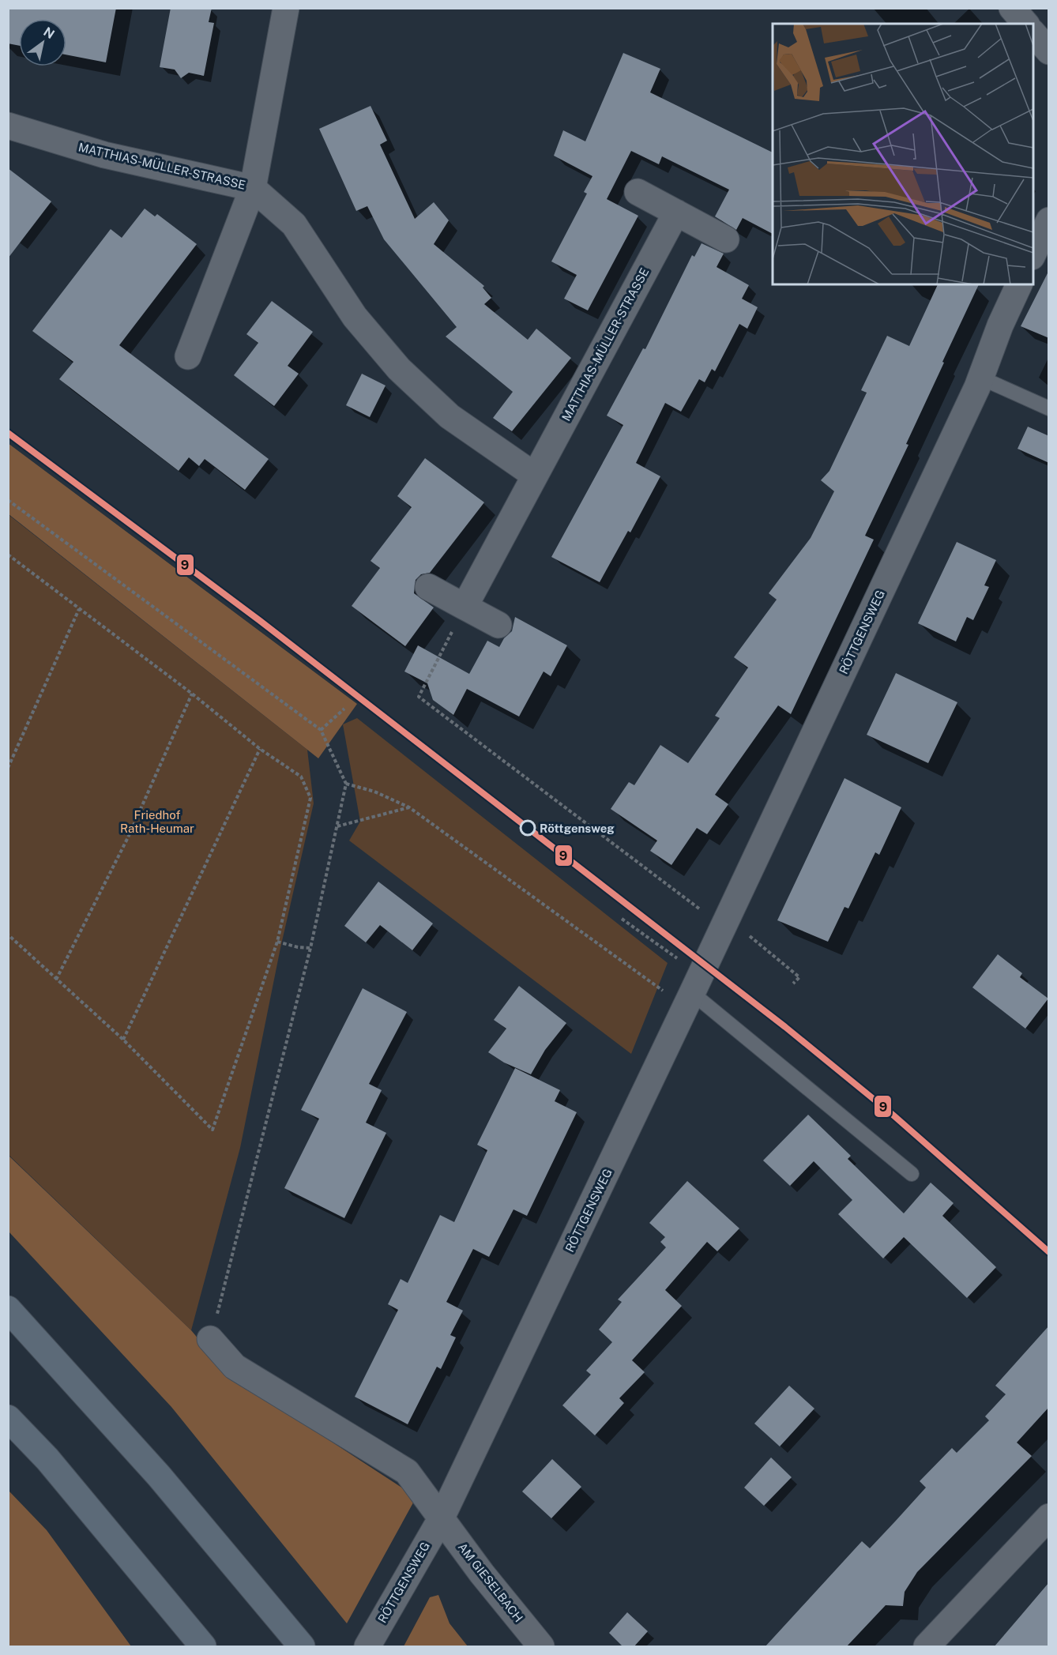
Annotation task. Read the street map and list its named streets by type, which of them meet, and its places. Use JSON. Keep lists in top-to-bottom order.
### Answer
{
  "streets": {
    "street": ["MATTHIAS-MÜLLER-STRASSE", "RÖTTGENSWEG", "AM GIESELBACH"]
  },
  "crossings": [
    ["RÖTTGENSWEG", "AM GIESELBACH"]
  ],
  "parks": ["Friedhof Rath-Heumar"],
  "places": ["Röttgensweg"],
  "lines": ["transit line 9"],
  "north": "top right"
}
